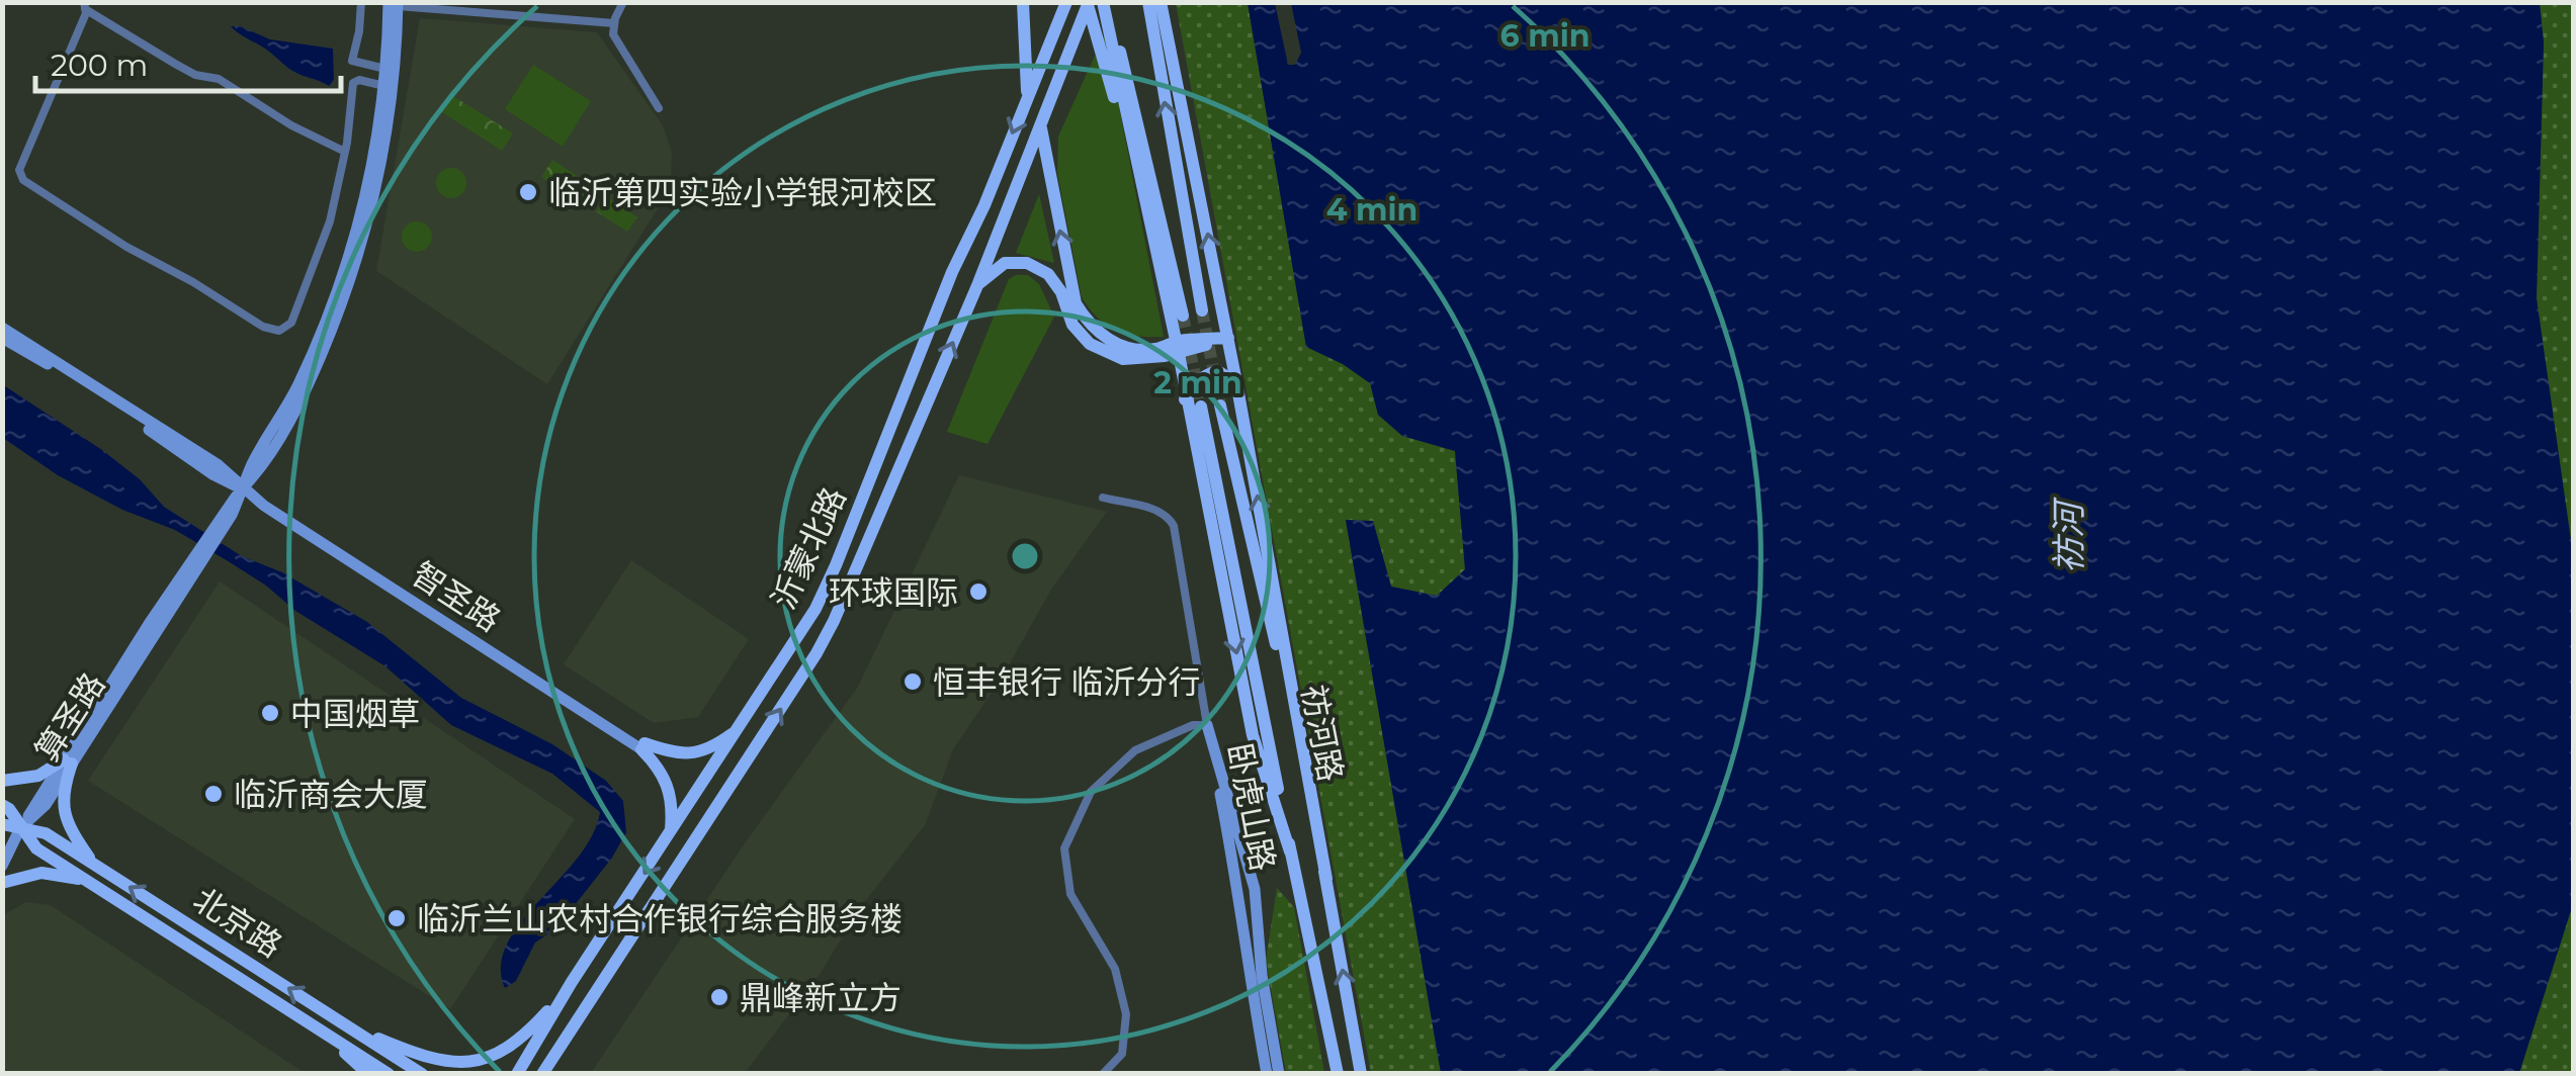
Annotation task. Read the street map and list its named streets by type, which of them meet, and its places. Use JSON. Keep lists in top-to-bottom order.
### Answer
{
  "streets": {
    "main road": ["沂蒙北路", "祊河路", "北京路"],
    "street": ["智圣路", "算圣路", "卧虎山路"]
  },
  "crossings": [
    ["智圣路", "算圣路"],
    ["算圣路", "北京路"]
  ],
  "water": ["祊河"],
  "places": [
    "临沂第四实验小学银河校区",
    "环球国际",
    "恒丰银行 临沂分行",
    "中国烟草",
    "临沂商会大厦",
    "临沂兰山农村合作银行综合服务楼",
    "鼎峰新立方"
  ],
  "scale_bar": "200 m",
  "rings": ["6 min", "4 min", "2 min"]
}
